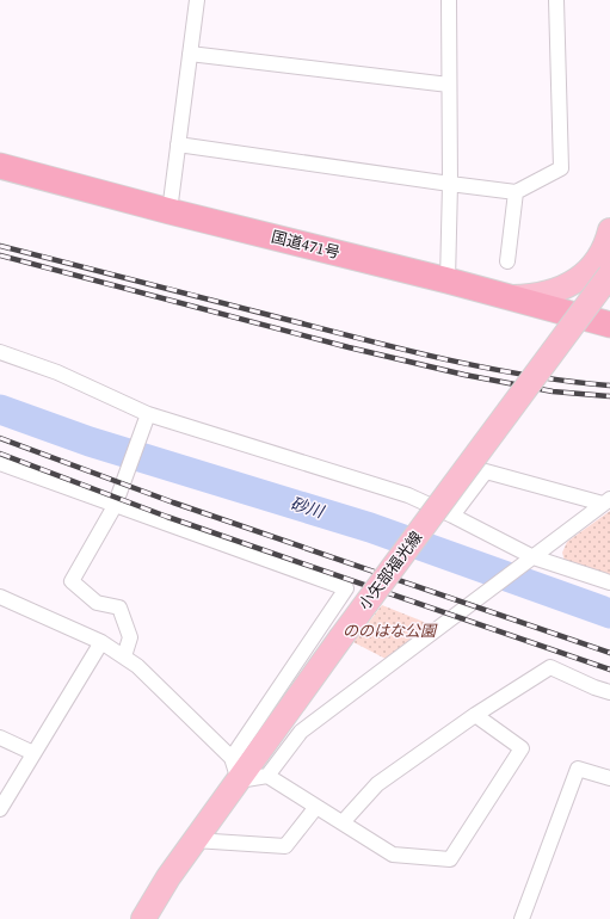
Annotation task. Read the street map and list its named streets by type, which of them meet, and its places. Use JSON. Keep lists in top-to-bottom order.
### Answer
{
  "streets": {
    "highway": ["国道471号"],
    "main road": ["小矢部福光線"]
  },
  "crossings": [
    ["国道471号", "小矢部福光線"]
  ],
  "water": ["砂川"],
  "parks": ["ののはな公園"]
}
